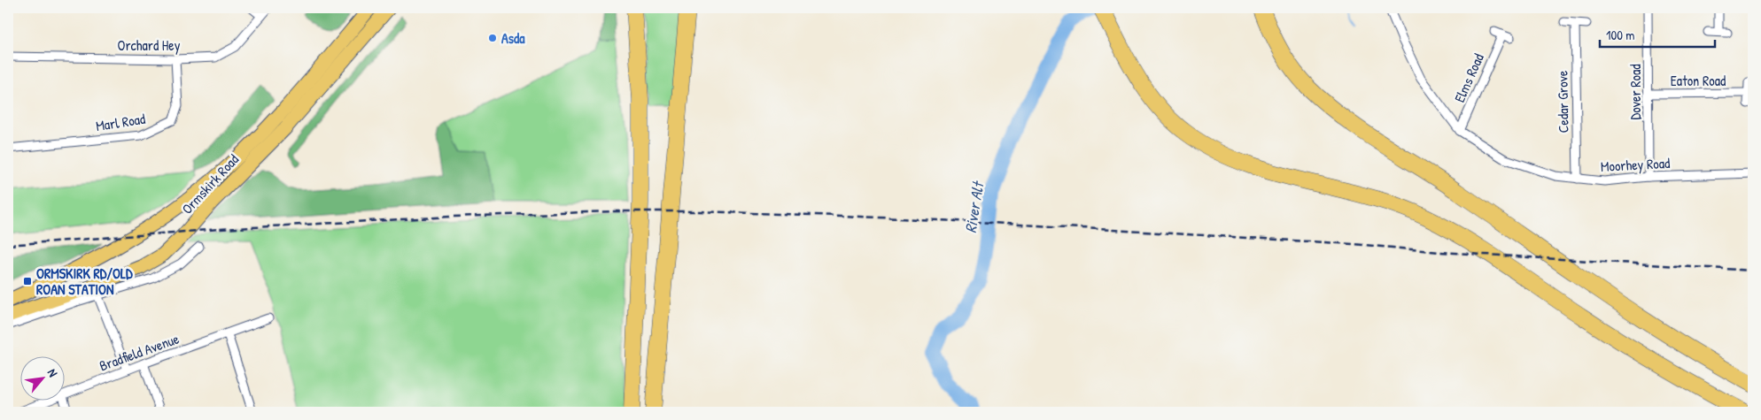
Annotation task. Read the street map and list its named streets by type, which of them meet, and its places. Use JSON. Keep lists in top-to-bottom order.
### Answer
{
  "streets": {
    "highway": ["Ormskirk Road"],
    "street": [
      "Orchard Hey",
      "Elms Road",
      "Eaton Road",
      "Dover Road",
      "Cedar Grove",
      "Marl Road",
      "Moorhey Road",
      "Bradfield Avenue"
    ]
  },
  "crossings": [
    ["Orchard Hey", "Marl Road"],
    ["Elms Road", "Moorhey Road"],
    ["Eaton Road", "Dover Road"],
    ["Dover Road", "Moorhey Road"],
    ["Cedar Grove", "Moorhey Road"]
  ],
  "water": ["River Alt"],
  "places": {
    "other": ["Asda"],
    "transit": ["ORMSKIRK RD/OLD ROAN STATION"]
  },
  "scale_bar": "100 m",
  "north": "top right"
}
